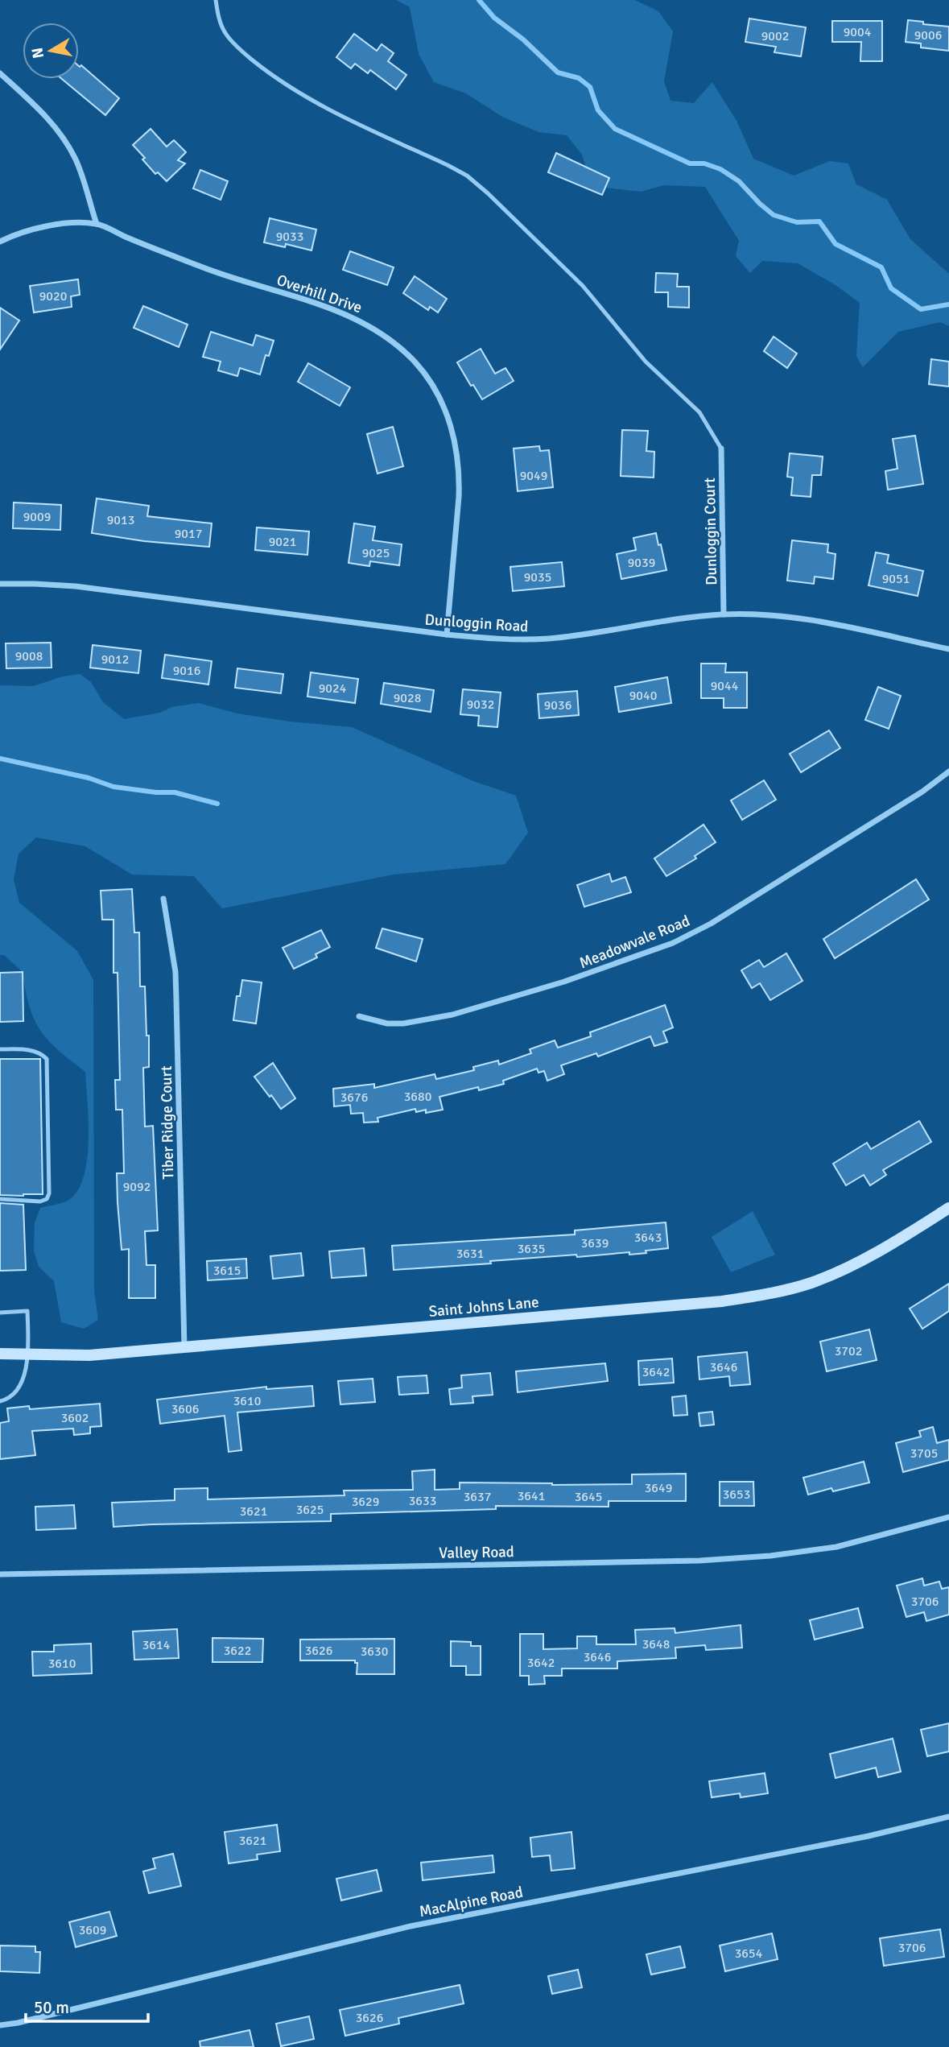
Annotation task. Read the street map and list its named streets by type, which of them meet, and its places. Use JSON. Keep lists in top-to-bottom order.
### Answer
{
  "streets": {
    "street": [
      "Overhill Drive",
      "Dunloggin Court",
      "Dunloggin Road",
      "Meadowvale Road",
      "Tiber Ridge Court",
      "Saint Johns Lane",
      "Valley Road",
      "MacAlpine Road"
    ]
  },
  "crossings": [
    ["Overhill Drive", "Dunloggin Road"],
    ["Dunloggin Court", "Dunloggin Road"],
    ["Tiber Ridge Court", "Saint Johns Lane"]
  ],
  "house_numbers": [
    "9004",
    "9006",
    "9002",
    "9033",
    "9020",
    "9049",
    "9009",
    "9013",
    "9017",
    "9021",
    "9025",
    "9039",
    "9035",
    "9051",
    "9008",
    "9012",
    "9016",
    "9044",
    "9024",
    "9040",
    "9028",
    "9032",
    "9036",
    "3680",
    "3676",
    "9092",
    "3643",
    "3639",
    "3635",
    "3631",
    "3615",
    "3702",
    "3646",
    "3642",
    "3610",
    "3606",
    "3602",
    "3705",
    "3649",
    "3653",
    "3641",
    "3637",
    "3645",
    "3633",
    "3629",
    "3625",
    "3621",
    "3706",
    "3648",
    "3614",
    "3622",
    "3626",
    "3630",
    "3646",
    "3642",
    "3610",
    "3621",
    "3609",
    "3706",
    "3654",
    "3626"
  ],
  "scale_bar": "50 m",
  "north": "left"
}
